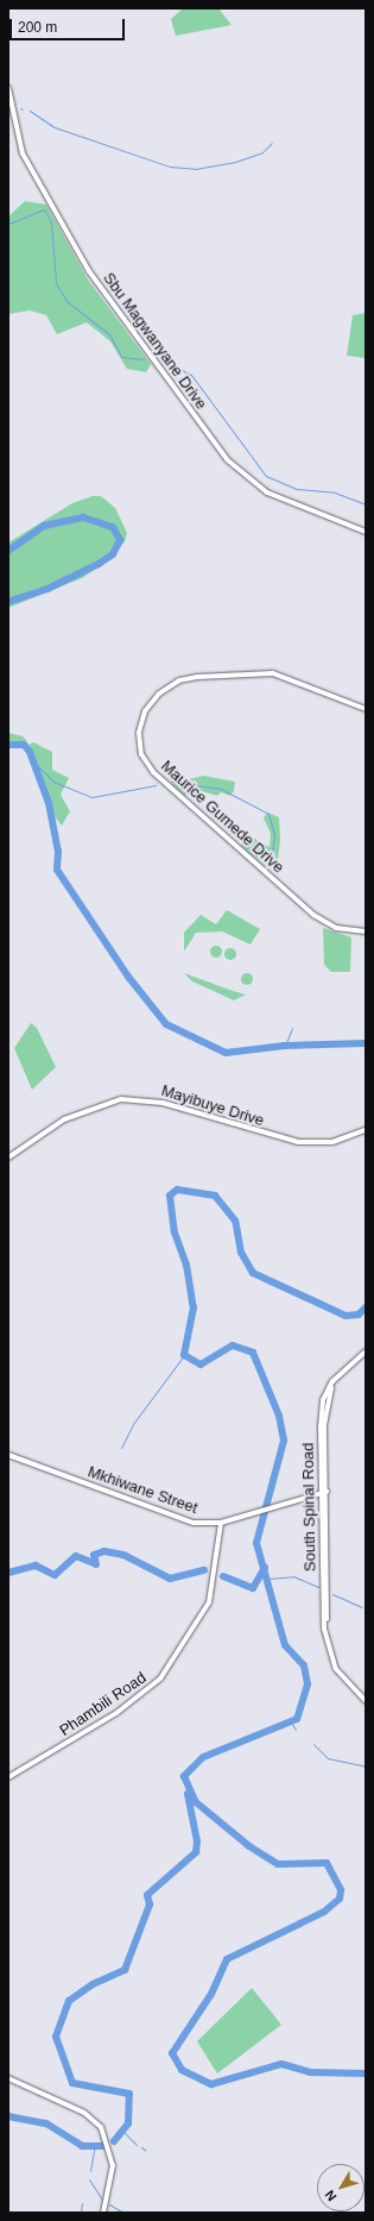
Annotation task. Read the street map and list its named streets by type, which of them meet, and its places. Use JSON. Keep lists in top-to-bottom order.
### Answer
{
  "streets": {
    "street": [
      "Sbu Magwanyane Drive",
      "Maurice Gumede Drive",
      "Mayibuye Drive",
      "Mkhiwane Street",
      "South Spinal Road",
      "Phambili Road"
    ]
  },
  "crossings": [
    ["Mkhiwane Street", "South Spinal Road"],
    ["Mkhiwane Street", "Phambili Road"]
  ],
  "scale_bar": "200 m",
  "north": "bottom left"
}
